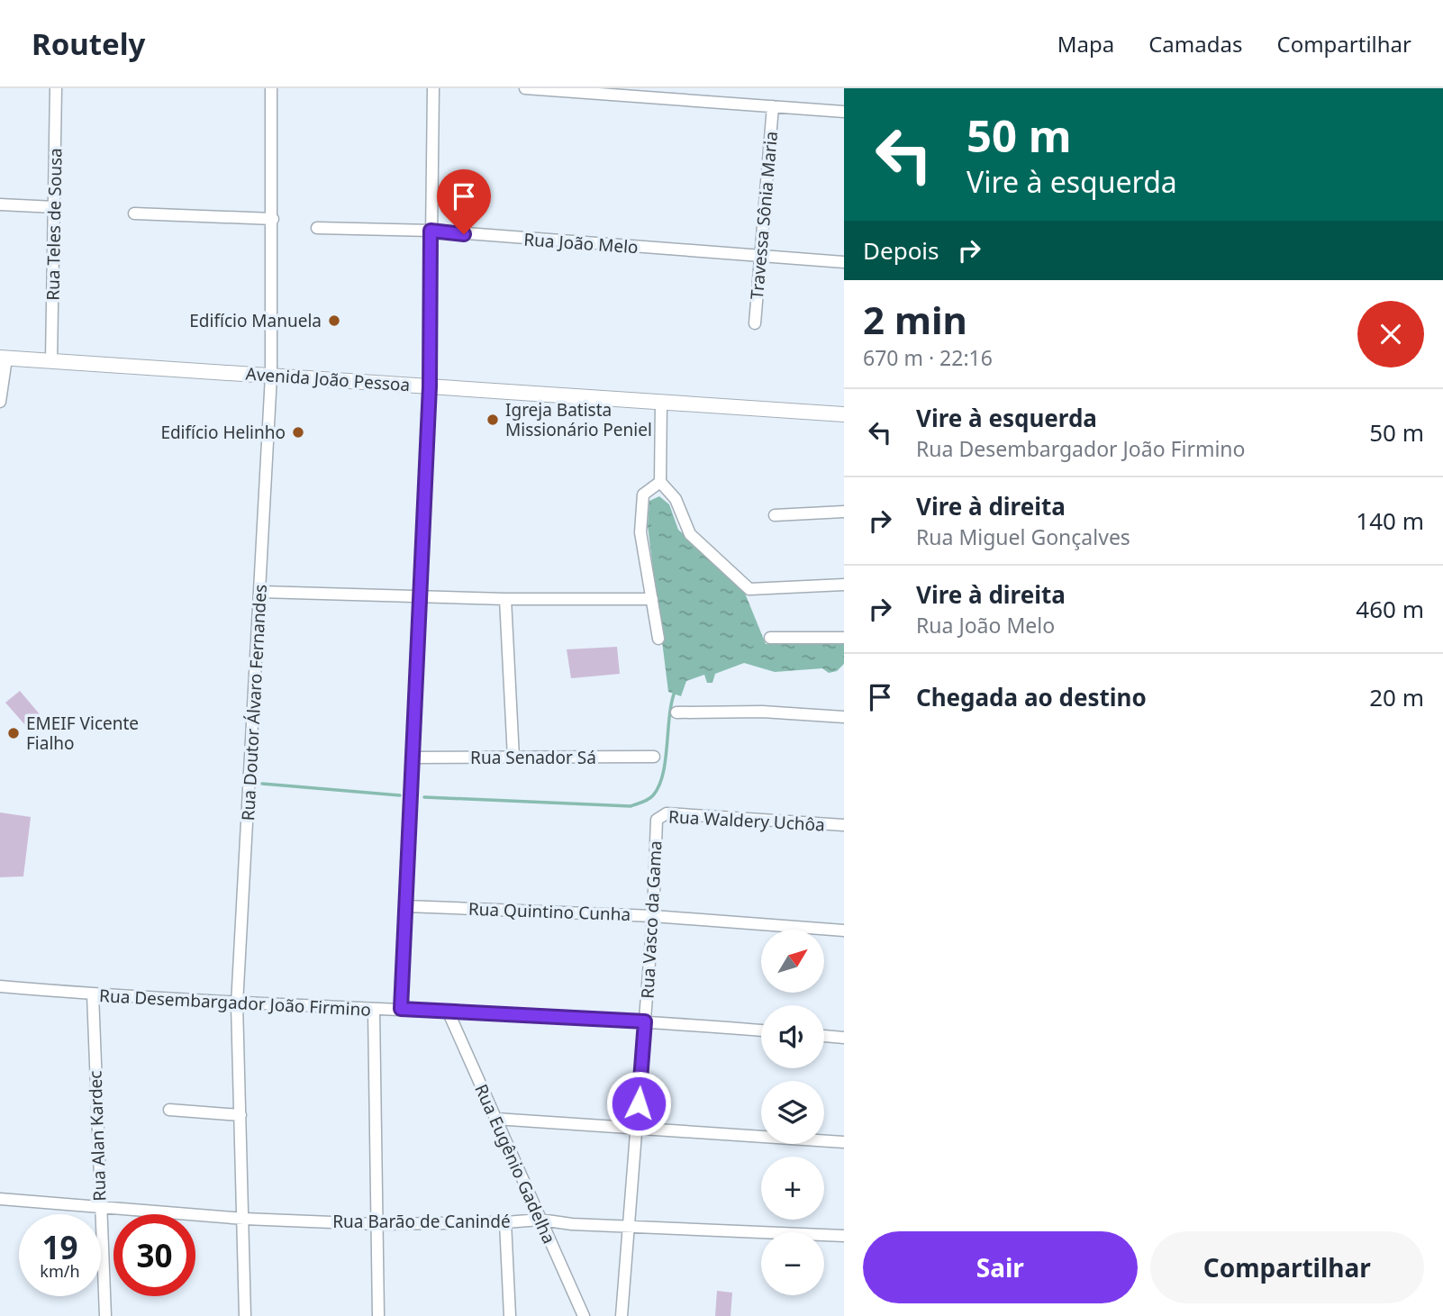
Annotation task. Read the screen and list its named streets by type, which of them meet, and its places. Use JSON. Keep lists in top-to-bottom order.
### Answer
{
  "streets": {
    "main road": ["Avenida João Pessoa"],
    "street": [
      "Travessa Sônia Maria",
      "Rua Teles de Sousa",
      "Rua João Melo",
      "Rua Doutor Álvaro Fernandes",
      "Rua Senador Sá",
      "Rua Waldery Uchôa",
      "Rua Quintino Cunha",
      "Rua Vasco da Gama",
      "Rua Desembargador João Firmino",
      "Rua Alan Kardec",
      "Rua Eugênio Gadelha",
      "Rua Barão de Canindé"
    ]
  },
  "crossings": [
    ["Travessa Sônia Maria", "Rua João Melo"],
    ["Rua Teles de Sousa", "Avenida João Pessoa"],
    ["Avenida João Pessoa", "Rua Doutor Álvaro Fernandes"],
    ["Rua Doutor Álvaro Fernandes", "Rua Desembargador João Firmino"],
    ["Rua Doutor Álvaro Fernandes", "Rua Barão de Canindé"],
    ["Rua Waldery Uchôa", "Rua Vasco da Gama"],
    ["Rua Quintino Cunha", "Rua Vasco da Gama"],
    ["Rua Vasco da Gama", "Rua Desembargador João Firmino"],
    ["Rua Vasco da Gama", "Rua Barão de Canindé"],
    ["Rua Desembargador João Firmino", "Rua Alan Kardec"],
    ["Rua Desembargador João Firmino", "Rua Eugênio Gadelha"],
    ["Rua Alan Kardec", "Rua Barão de Canindé"],
    ["Rua Eugênio Gadelha", "Rua Barão de Canindé"]
  ],
  "places": [
    "Edifício Manuela",
    "Igreja Batista Missionário Peniel",
    "Edifício Helinho",
    "EMEIF Vicente Fialho"
  ],
  "north": "top right",
  "page": {
    "header": "Routely",
    "nav": ["Mapa", "Camadas", "Compartilhar"],
    "turn": ["50 m", "Vire à esquerda"],
    "then": "Depois",
    "heading": ["2 min", "670 m · 22:16"],
    "list": [
      {
        "name": "Vire à esquerda",
        "note": "Rua Desembargador João Firmino",
        "value": "50 m"
      },
      {
        "name": "Vire à direita",
        "note": "Rua Miguel Gonçalves",
        "value": "140 m"
      },
      {
        "name": "Vire à direita",
        "note": "Rua João Melo",
        "value": "460 m"
      },
      {
        "name": "Chegada ao destino",
        "value": "20 m"
      }
    ],
    "map_buttons": ["+", "−"],
    "speed": "19 km/h",
    "limit": "30",
    "buttons": ["Sair", "Compartilhar"]
  }
}
